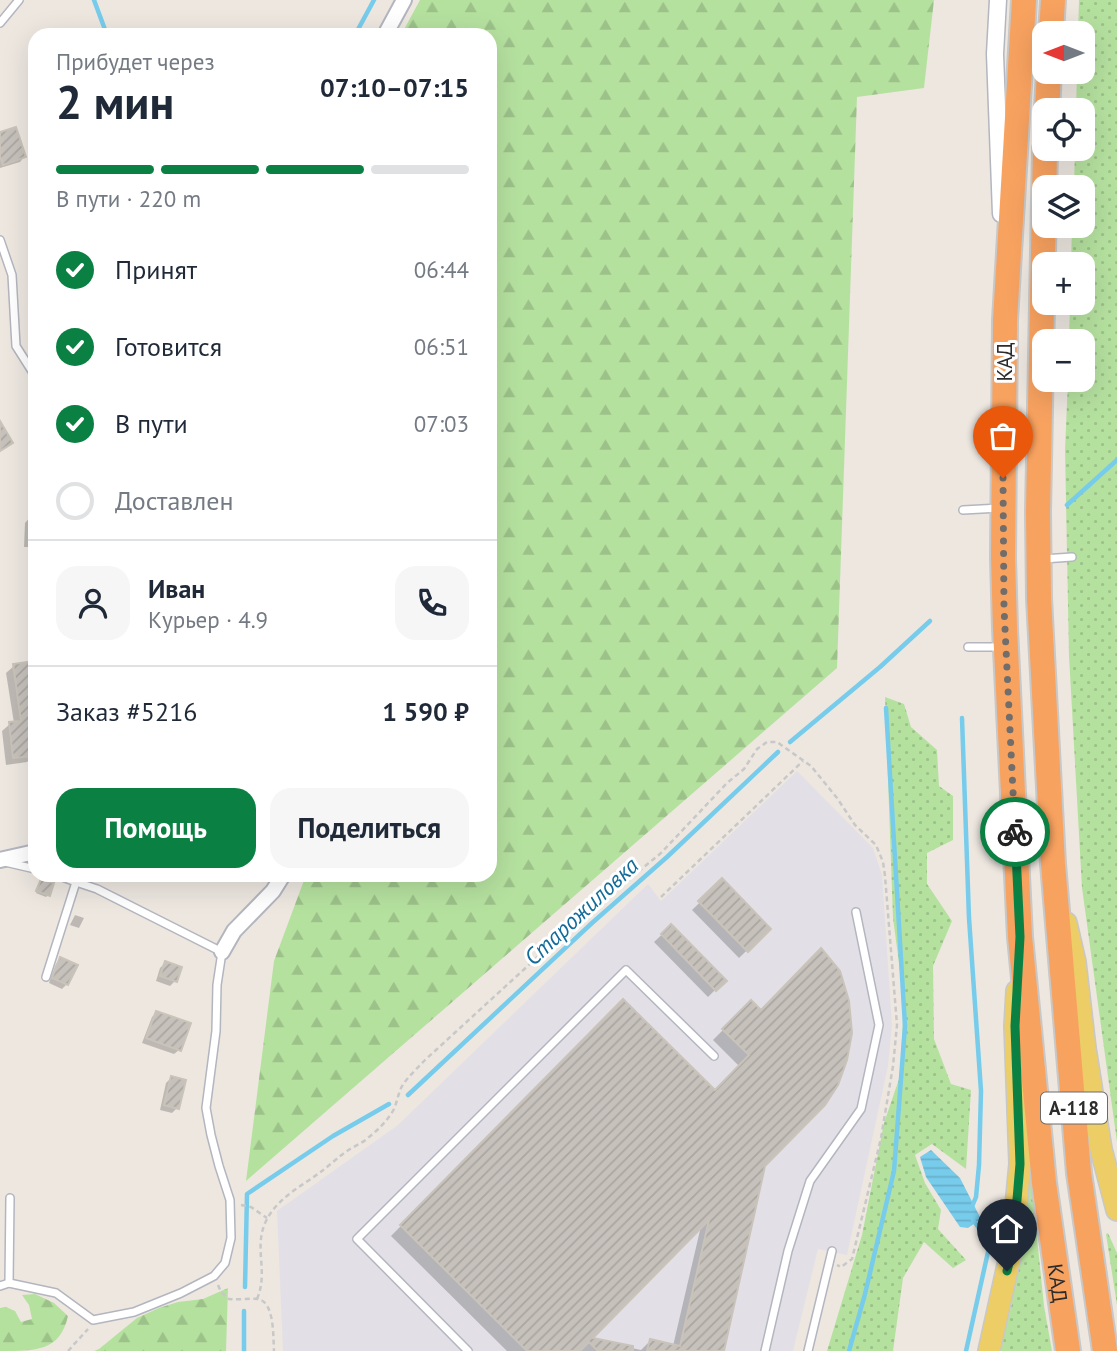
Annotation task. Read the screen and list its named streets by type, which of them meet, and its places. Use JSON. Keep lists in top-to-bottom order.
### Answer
{
  "streets": {
    "highway": ["КАД", "А-118"]
  },
  "water": ["Старожиловка"],
  "north": "left",
  "page": {
    "map_buttons": ["+", "−"],
    "heading": ["2 мин", "Прибудет через", "07:10–07:15"],
    "panel": [
      "Иван",
      "Курьер · 4.9",
      "Заказ #5216",
      "1 590 ₽"
    ],
    "bar": "В пути · 220 m",
    "list": [
      ["Принят", "06:44"],
      ["Готовится", "06:51"],
      ["В пути", "07:03"],
      "Доставлен"
    ],
    "buttons": ["Помощь", "Поделиться"]
  }
}
